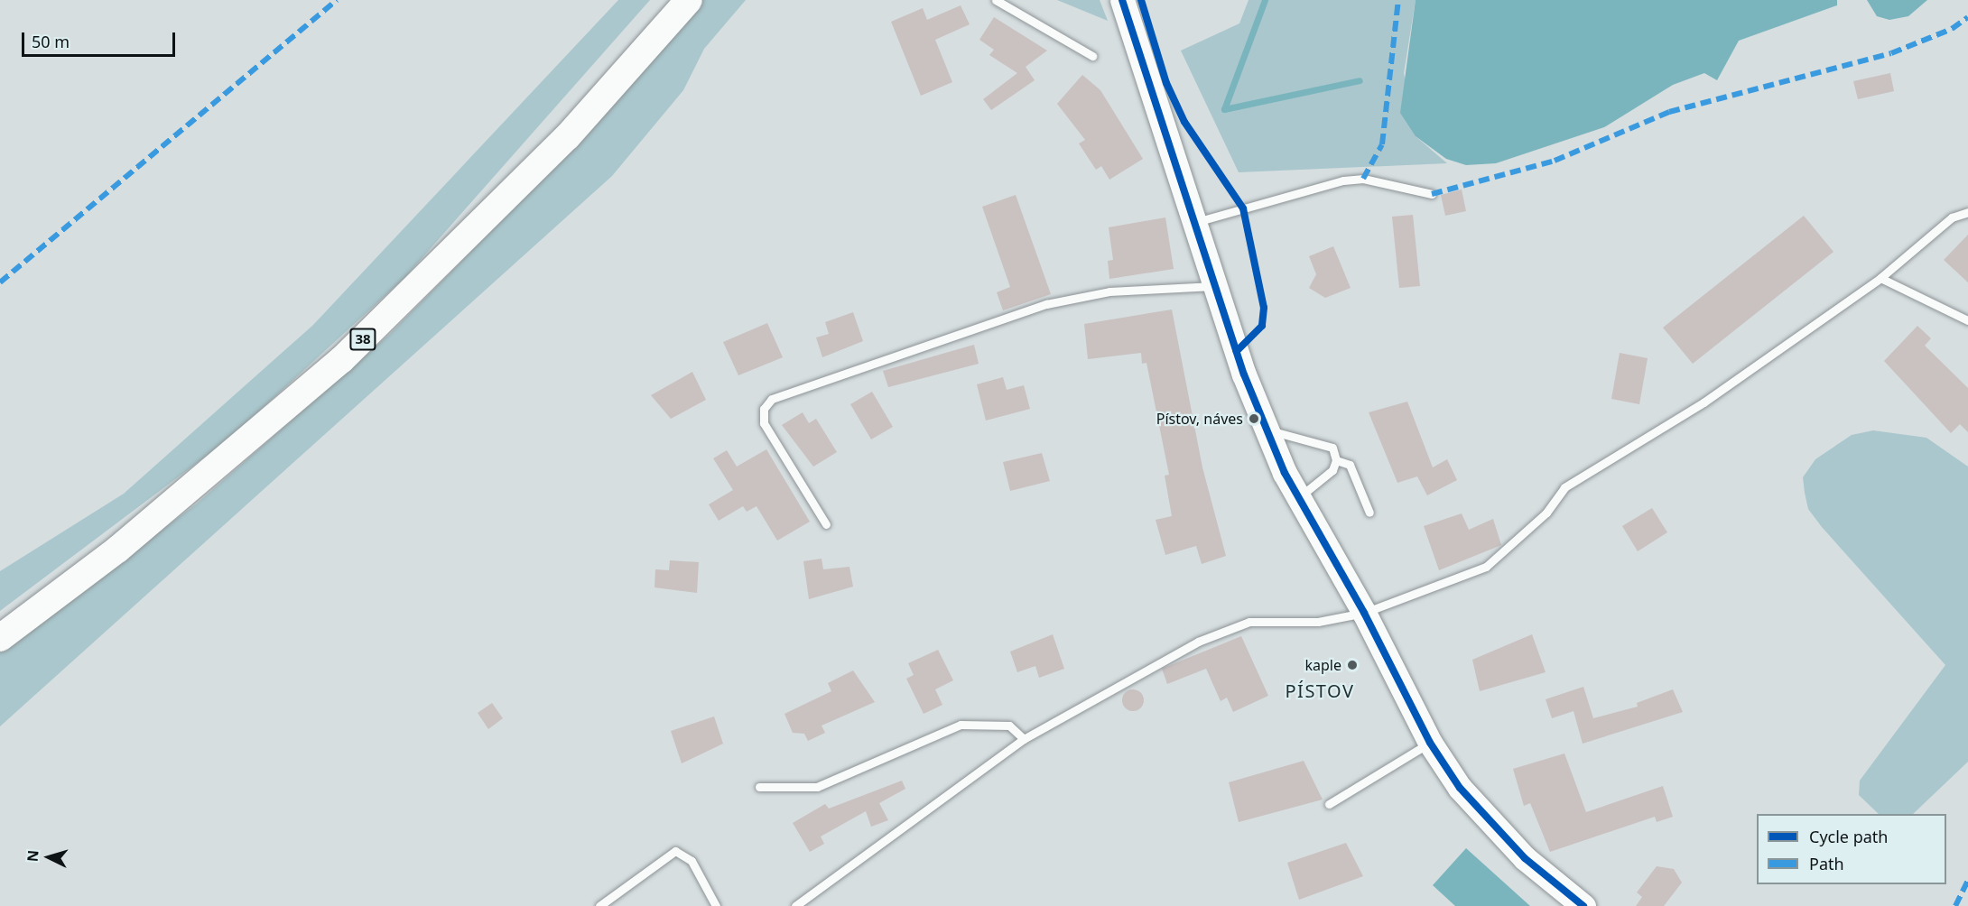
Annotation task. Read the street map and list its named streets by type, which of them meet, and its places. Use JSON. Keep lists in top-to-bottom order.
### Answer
{
  "streets": {
    "main road": ["38"]
  },
  "districts": ["PÍSTOV"],
  "places": ["Pístov, náves", "kaple"],
  "legend": ["Cycle path", "Path"],
  "scale_bar": "50 m",
  "north": "left"
}
